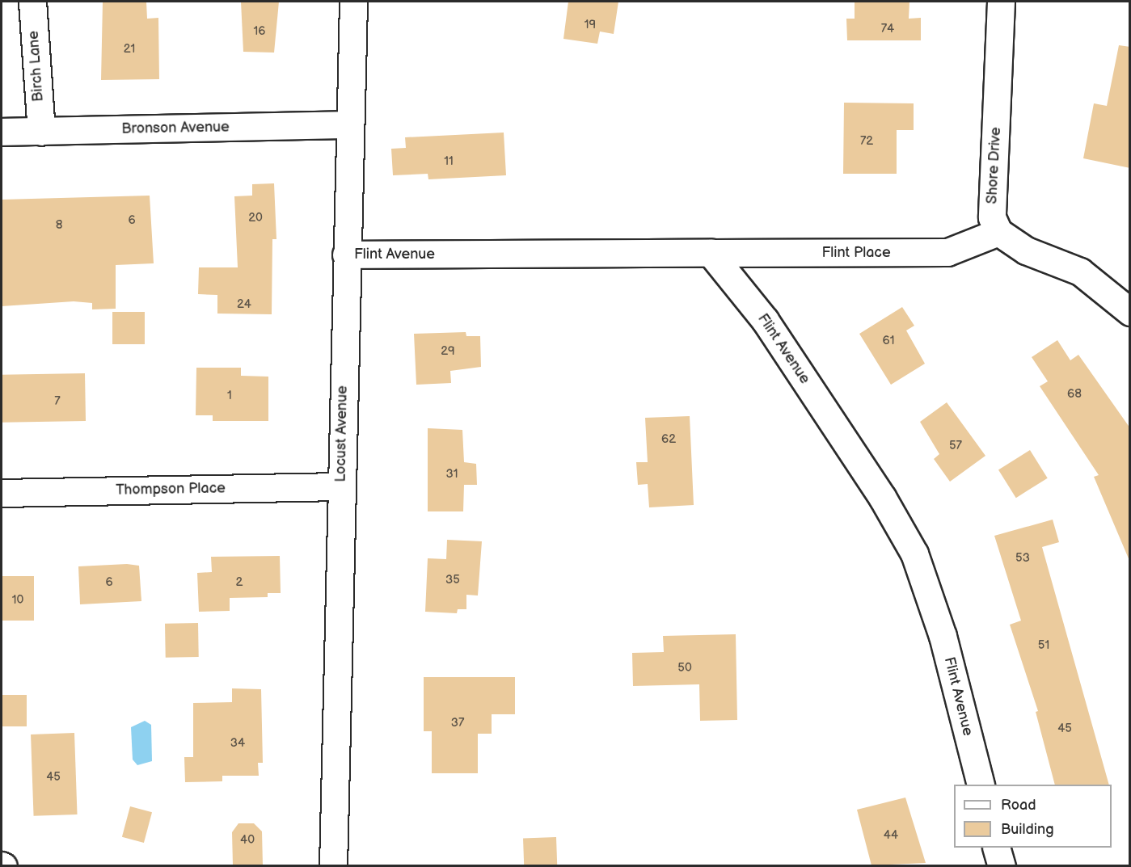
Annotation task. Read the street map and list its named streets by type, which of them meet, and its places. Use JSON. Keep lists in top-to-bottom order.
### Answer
{
  "streets": {
    "street": [
      "Birch Lane",
      "Bronson Avenue",
      "Shore Drive",
      "Flint Place",
      "Flint Avenue",
      "Locust Avenue",
      "Thompson Place"
    ]
  },
  "crossings": [
    ["Birch Lane", "Bronson Avenue"],
    ["Bronson Avenue", "Locust Avenue"],
    ["Shore Drive", "Flint Place"],
    ["Flint Place", "Flint Avenue"],
    ["Flint Avenue", "Locust Avenue"],
    ["Locust Avenue", "Thompson Place"]
  ],
  "house_numbers": [
    "19",
    "74",
    "16",
    "21",
    "72",
    "11",
    "20",
    "6",
    "8",
    "24",
    "61",
    "29",
    "68",
    "1",
    "7",
    "62",
    "57",
    "31",
    "53",
    "35",
    "6",
    "2",
    "10",
    "51",
    "50",
    "37",
    "45",
    "34",
    "45",
    "44",
    "40"
  ],
  "legend": ["Road", "Building"]
}
